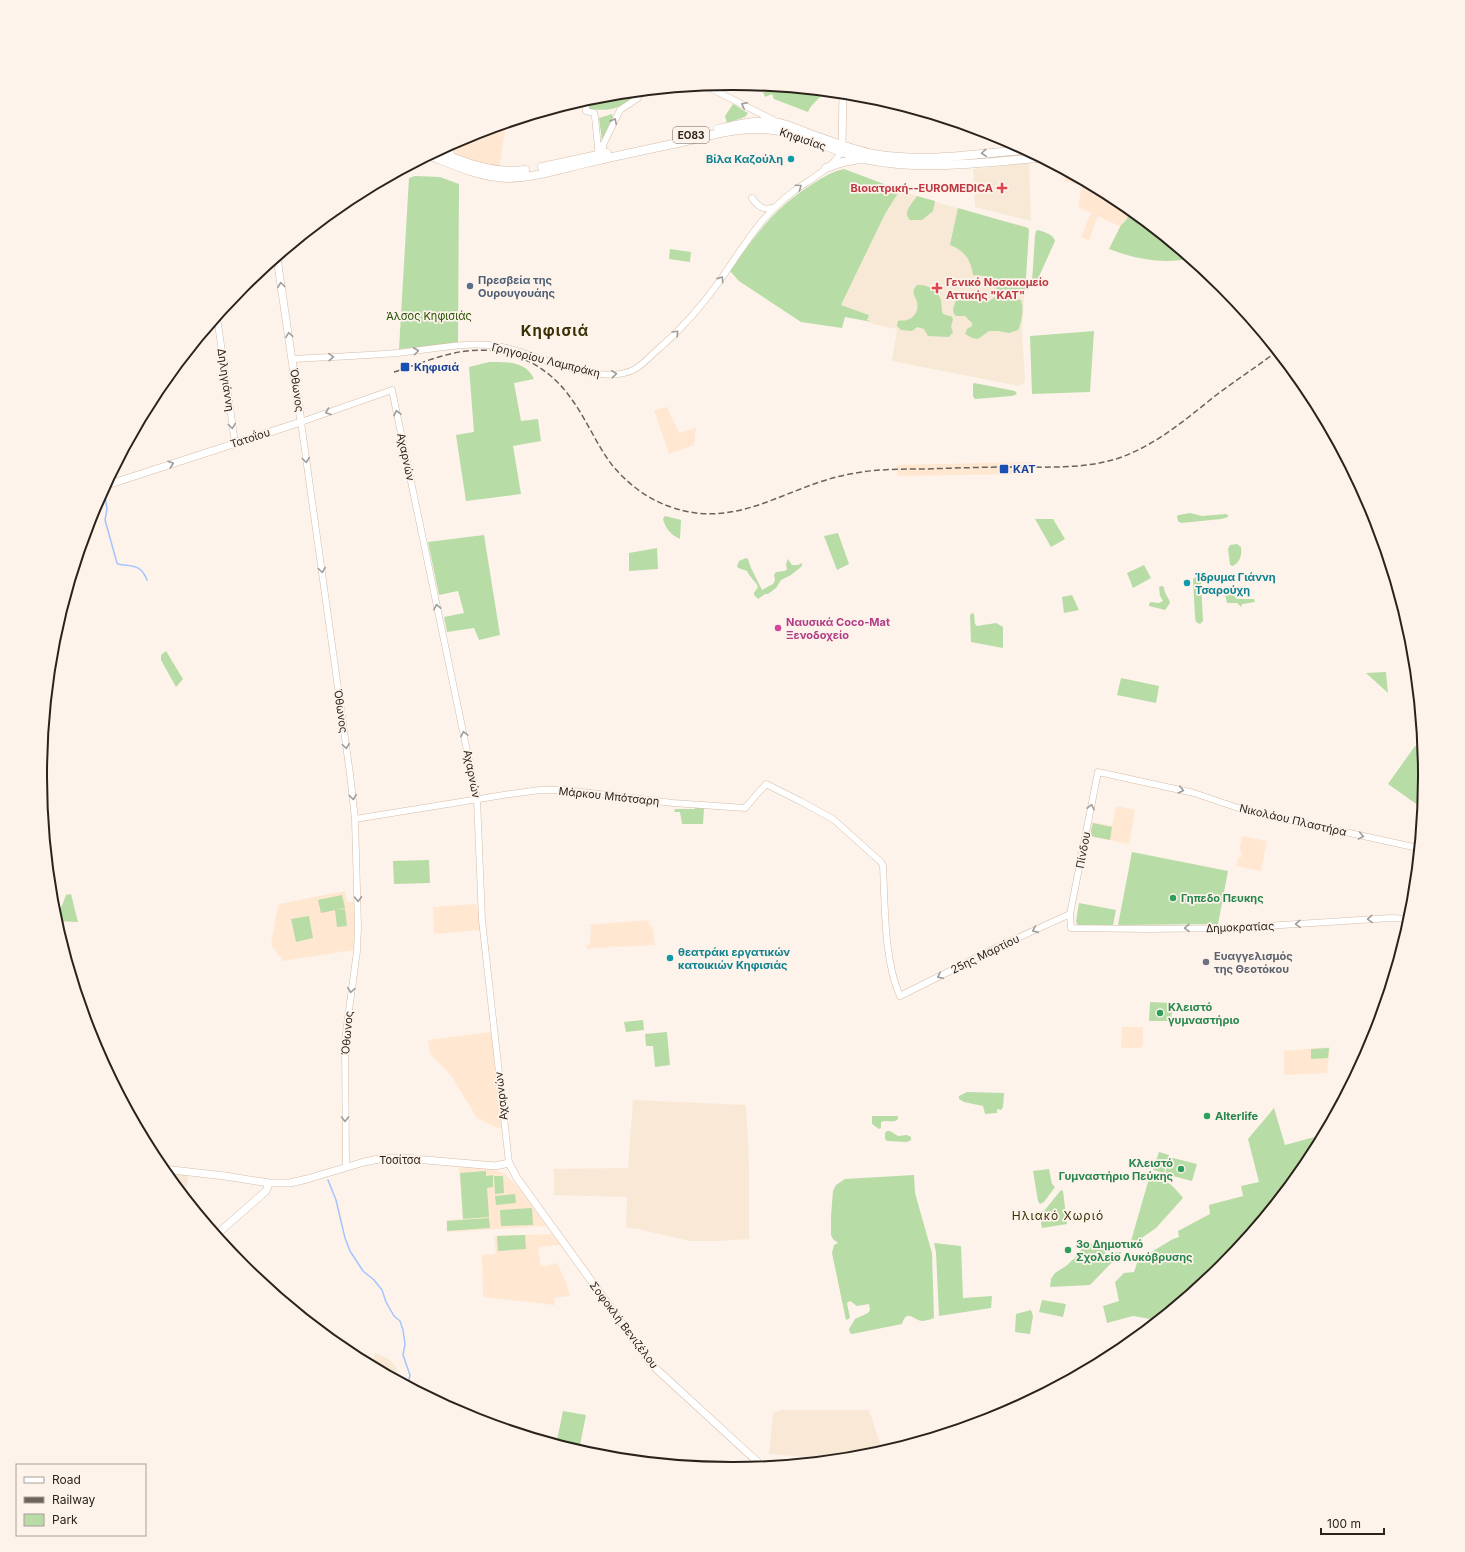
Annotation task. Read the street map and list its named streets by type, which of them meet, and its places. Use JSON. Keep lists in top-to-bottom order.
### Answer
{
  "streets": {
    "main road": [
      "ΕΟ83",
      "Κηφισίας",
      "Όθωνος",
      "Τατοΐου",
      "Τοσίτσα",
      "Σοφοκλή Βενιζέλου"
    ],
    "street": [
      "Γρηγορίου Λαμπράκη",
      "Δηληγιάννη",
      "Αχαρνών",
      "Μάρκου Μπότσαρη",
      "Νικολάου Πλαστήρα",
      "Πίνδου",
      "Δημοκρατίας",
      "25ης Μαρτίου"
    ]
  },
  "crossings": [
    ["Κηφισίας", "Γρηγορίου Λαμπράκη"],
    ["Γρηγορίου Λαμπράκη", "Όθωνος"],
    ["Δηληγιάννη", "Τατοΐου"],
    ["Όθωνος", "Τατοΐου"],
    ["Όθωνος", "Μάρκου Μπότσαρη"],
    ["Όθωνος", "Τοσίτσα"],
    ["Τατοΐου", "Αχαρνών"],
    ["Αχαρνών", "Μάρκου Μπότσαρη"],
    ["Αχαρνών", "Τοσίτσα"],
    ["Αχαρνών", "Σοφοκλή Βενιζέλου"],
    ["Μάρκου Μπότσαρη", "25ης Μαρτίου"],
    ["Νικολάου Πλαστήρα", "Πίνδου"],
    ["Πίνδου", "Δημοκρατίας"],
    ["Πίνδου", "25ης Μαρτίου"],
    ["Τοσίτσα", "Σοφοκλή Βενιζέλου"]
  ],
  "one_way": [
    "Γρηγορίου Λαμπράκη",
    "Δηληγιάννη",
    "Αχαρνών",
    "Νικολάου Πλαστήρα",
    "Πίνδου",
    "Δημοκρατίας",
    "25ης Μαρτίου"
  ],
  "districts": ["Κηφισιά", "Ηλιακό Χωριό"],
  "parks": ["Άλσος Κηφισιάς"],
  "places": {
    "other": [
      "Βίλα Καζούλη",
      "Πρεσβεία της Ουρουγουάης",
      "Ίδρυμα Γιάννη Τσαρούχη",
      "Ναυσικά Coco-Mat Ξενοδοχείο",
      "Γηπεδο Πευκης",
      "θεατράκι εργατικών κατοικιών Κηφισιάς",
      "Ευαγγελισμός της Θεοτόκου",
      "Κλειστό γυμναστήριο",
      "Alterlife",
      "Κλειστό Γυμναστήριο Πεύκης",
      "3ο Δημοτικό Σχολείο Λυκόβρυσης"
    ],
    "health": ["Βιοιατρική--EUROMEDICA", "Γενικό Νοσοκομείο Αττικής \"ΚΑΤ\""],
    "transit": ["Κηφισιά", "ΚΑΤ"]
  },
  "legend": ["Road", "Railway", "Park"],
  "scale_bar": "100 m"
}
